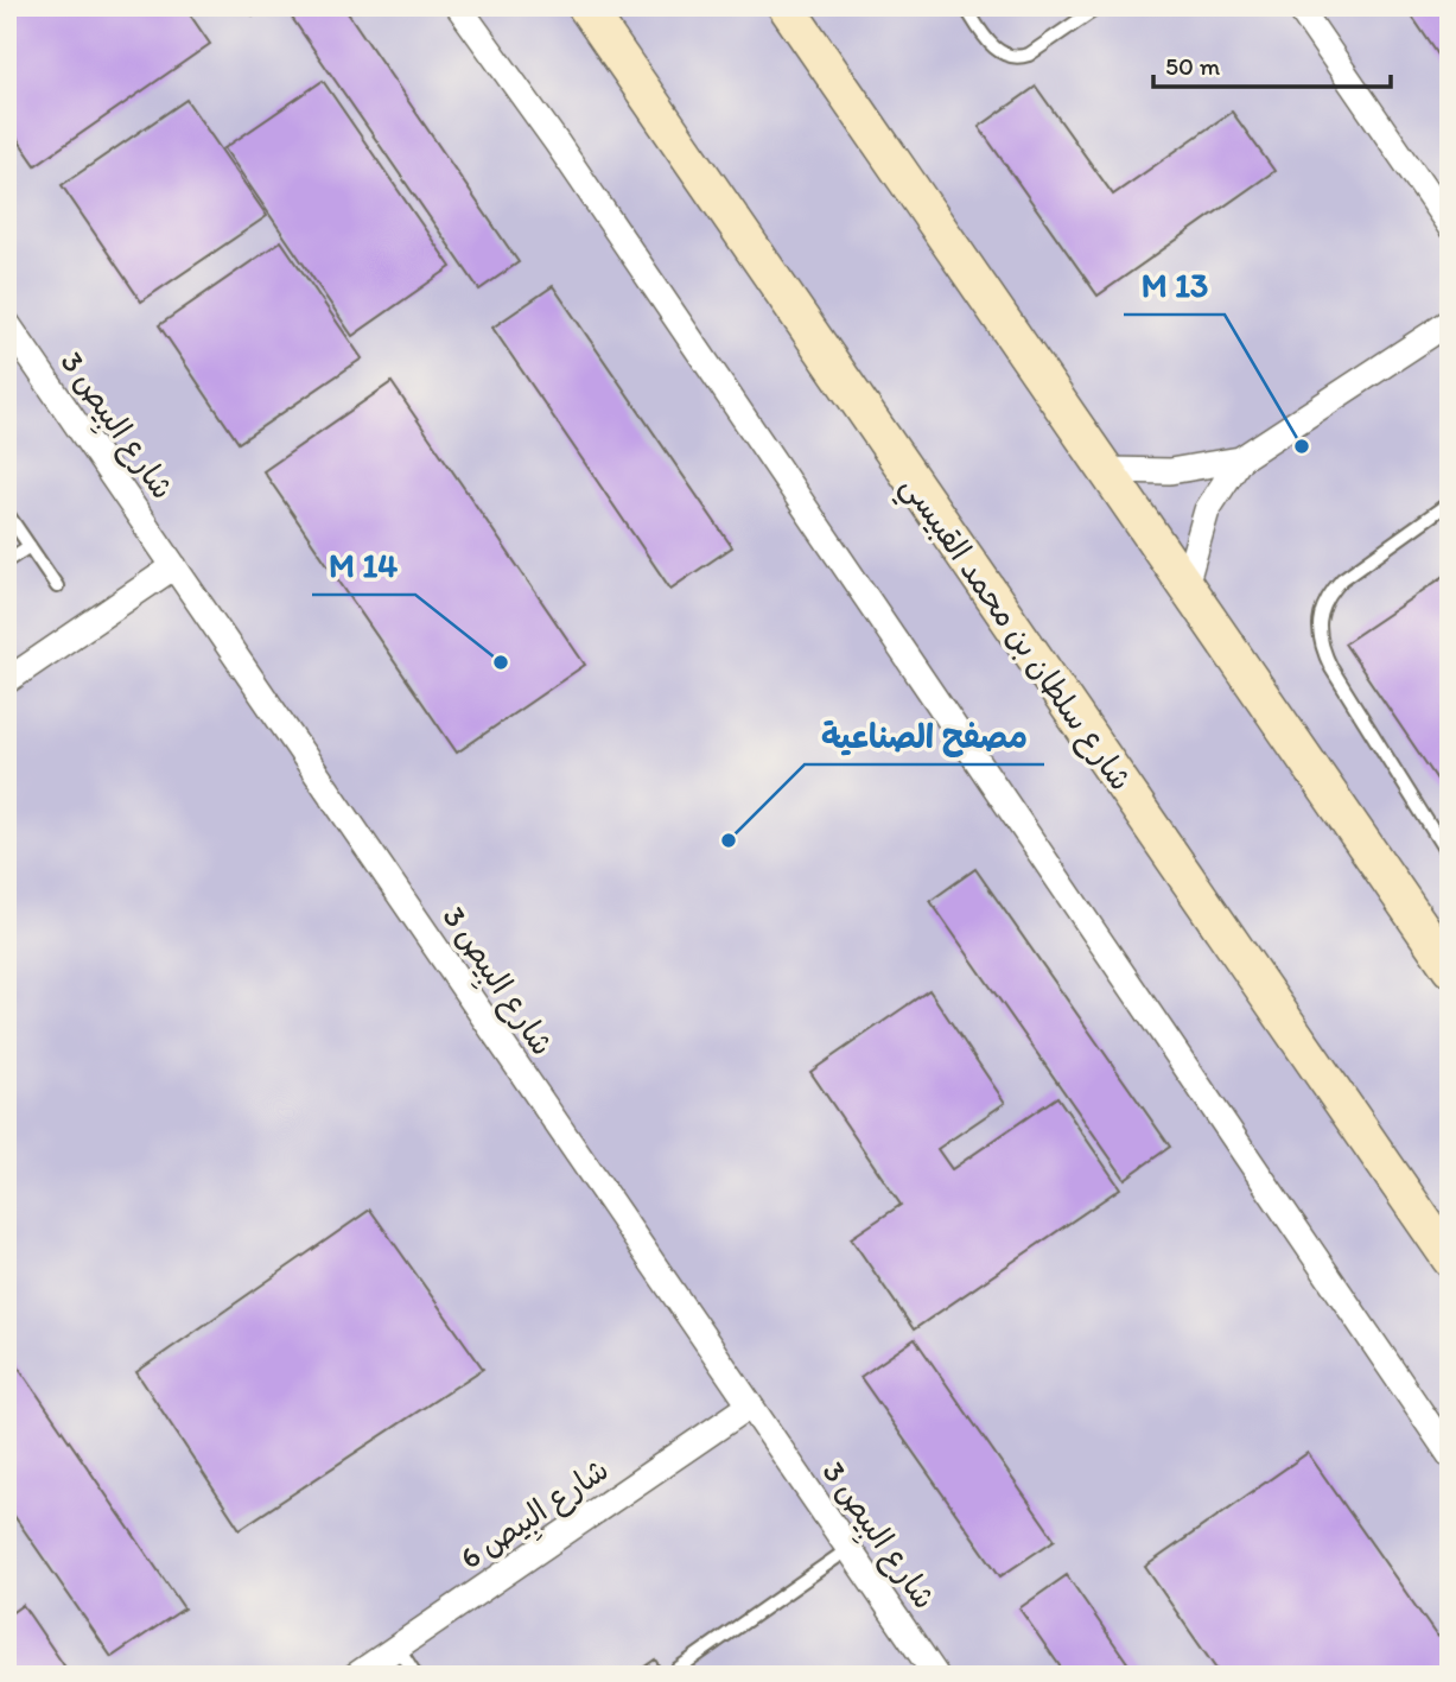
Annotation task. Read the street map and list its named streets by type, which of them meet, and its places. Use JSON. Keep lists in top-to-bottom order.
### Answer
{
  "streets": {
    "main road": ["شارع سلطان بن محمد القبيسي"],
    "street": ["شارع البِيص 3", "شارع البِيص 6"]
  },
  "crossings": [
    ["شارع البِيص 3", "شارع البِيص 6"]
  ],
  "places": ["M 13", "M 14", "مصفح الصناعية"],
  "scale_bar": "50 m"
}
